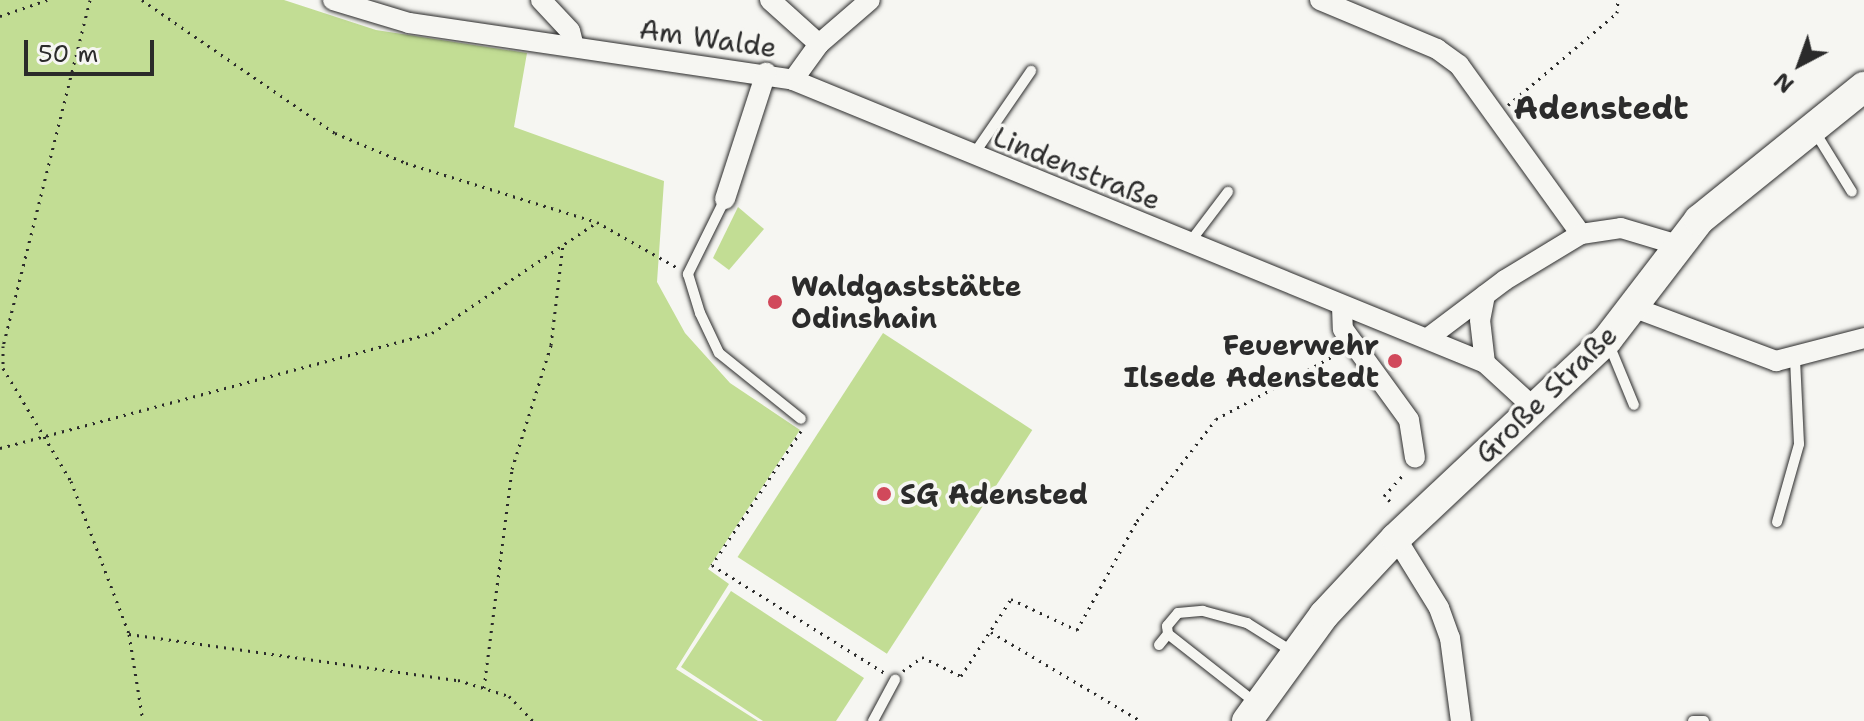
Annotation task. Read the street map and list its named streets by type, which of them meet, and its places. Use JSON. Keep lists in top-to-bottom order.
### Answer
{
  "streets": {
    "main road": ["Große Straße"],
    "street": ["Am Walde", "Lindenstraße"]
  },
  "crossings": [
    ["Am Walde", "Lindenstraße"],
    ["Lindenstraße", "Große Straße"]
  ],
  "districts": ["Adenstedt"],
  "places": ["Waldgaststätte Odinshain", "Feuerwehr Ilsede Adenstedt", "SG Adensted"],
  "scale_bar": "50 m",
  "north": "bottom left"
}
